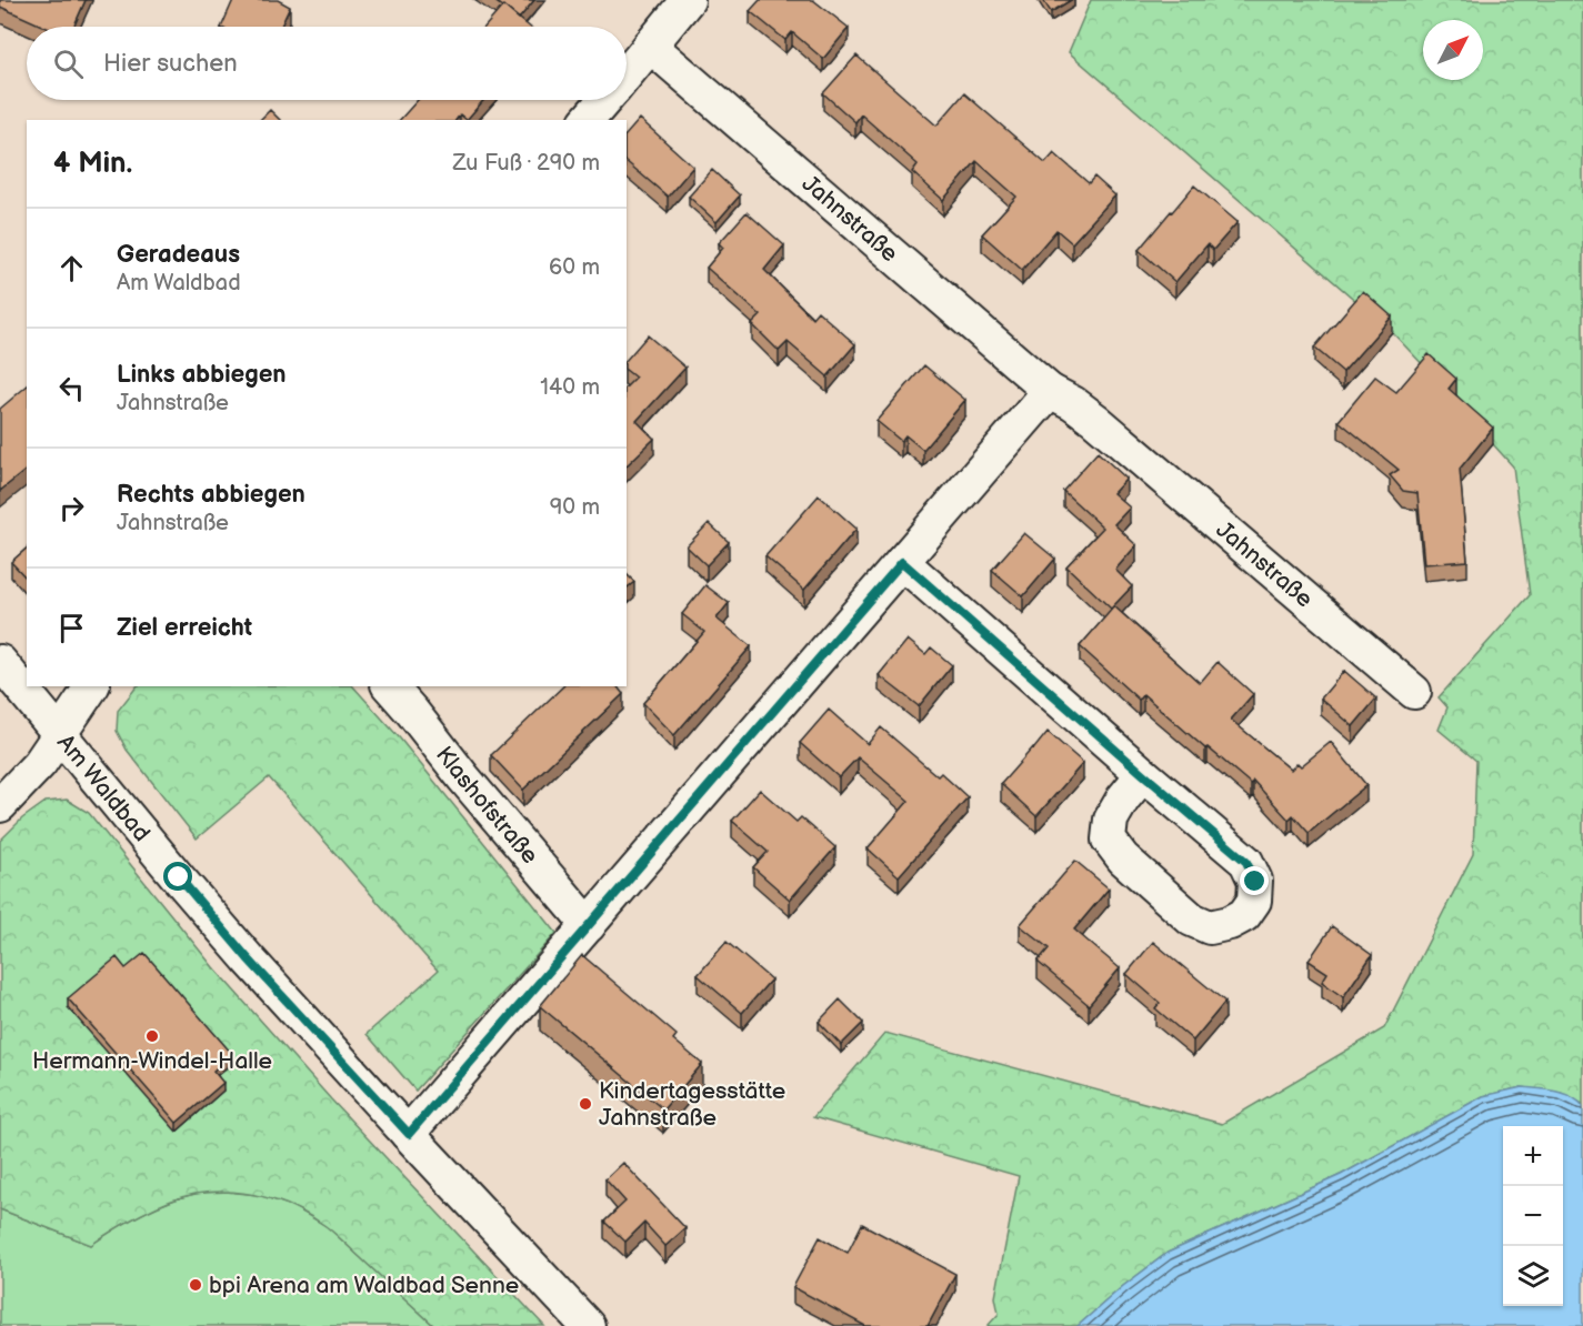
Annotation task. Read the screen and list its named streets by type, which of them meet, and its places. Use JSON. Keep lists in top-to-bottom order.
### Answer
{
  "streets": {
    "street": ["Jahnstraße", "Am Waldbad", "Klashofstraße"]
  },
  "places": ["Hermann-Windel-Halle", "Kindertagesstätte Jahnstraße", "bpi Arena am Waldbad Senne"],
  "north": "top right",
  "page": {
    "search": "Hier suchen",
    "heading": ["4 Min.", "Zu Fuß · 290 m"],
    "list": [
      ["Geradeaus", "Am Waldbad", "60 m"],
      ["Links abbiegen", "Jahnstraße", "140 m"],
      ["Rechts abbiegen", "Jahnstraße", "90 m"],
      "Ziel erreicht"
    ],
    "map_buttons": ["+", "−"]
  }
}
